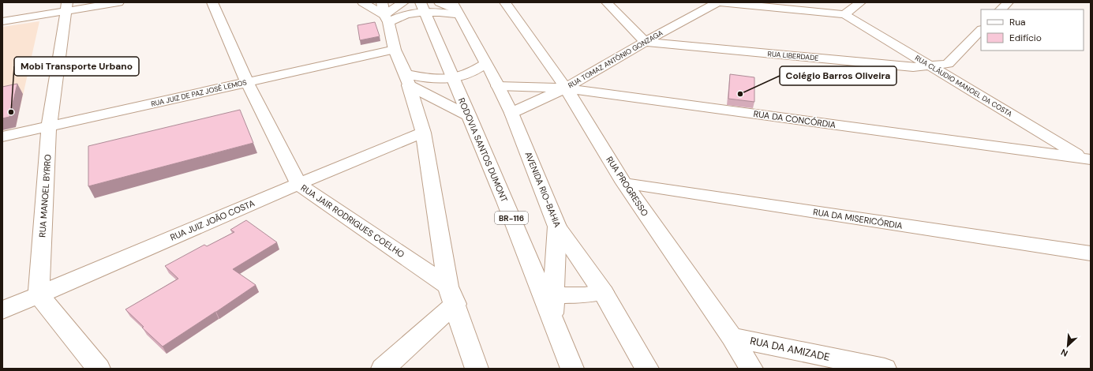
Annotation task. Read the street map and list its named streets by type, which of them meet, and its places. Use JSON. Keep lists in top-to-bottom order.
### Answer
{
  "streets": {
    "main road": [
      "RUA LIBERDADE",
      "RUA TOMAZ ANTÔNIO GONZAGA",
      "RUA CLÁUDIO MANOEL DA COSTA",
      "RUA JUIZ DE PAZ JOSÉ LEMOS",
      "RUA DA CONCÓRDIA",
      "RODOVIA SANTOS DUMONT",
      "RUA PROGRESSO",
      "AVENIDA RIO-BAHIA",
      "RUA MANOEL BYRRO",
      "BR-116",
      "RUA DA MISERICÓRDIA",
      "RUA JUIZ JOÃO COSTA",
      "RUA JAIR RODRIGUES COELHO",
      "RUA DA AMIZADE"
    ]
  },
  "crossings": [
    ["RUA LIBERDADE", "RUA TOMAZ ANTÔNIO GONZAGA"],
    ["RUA LIBERDADE", "RUA CLÁUDIO MANOEL DA COSTA"],
    ["RUA TOMAZ ANTÔNIO GONZAGA", "RUA DA CONCÓRDIA"],
    ["RUA TOMAZ ANTÔNIO GONZAGA", "RUA PROGRESSO"],
    ["RUA TOMAZ ANTÔNIO GONZAGA", "AVENIDA RIO-BAHIA"],
    ["RUA CLÁUDIO MANOEL DA COSTA", "RUA DA CONCÓRDIA"],
    ["RUA JUIZ DE PAZ JOSÉ LEMOS", "RUA MANOEL BYRRO"],
    ["RUA JUIZ DE PAZ JOSÉ LEMOS", "RUA JAIR RODRIGUES COELHO"],
    ["RUA DA CONCÓRDIA", "RUA PROGRESSO"],
    ["RUA DA CONCÓRDIA", "AVENIDA RIO-BAHIA"],
    ["RUA PROGRESSO", "RUA DA MISERICÓRDIA"],
    ["RUA PROGRESSO", "RUA DA AMIZADE"],
    ["RUA MANOEL BYRRO", "RUA JUIZ JOÃO COSTA"],
    ["RUA JUIZ JOÃO COSTA", "RUA JAIR RODRIGUES COELHO"]
  ],
  "places": ["Colégio Barros Oliveira", "Mobi Transporte Urbano"],
  "legend": ["Rua", "Edifício"],
  "north": "bottom left"
}
